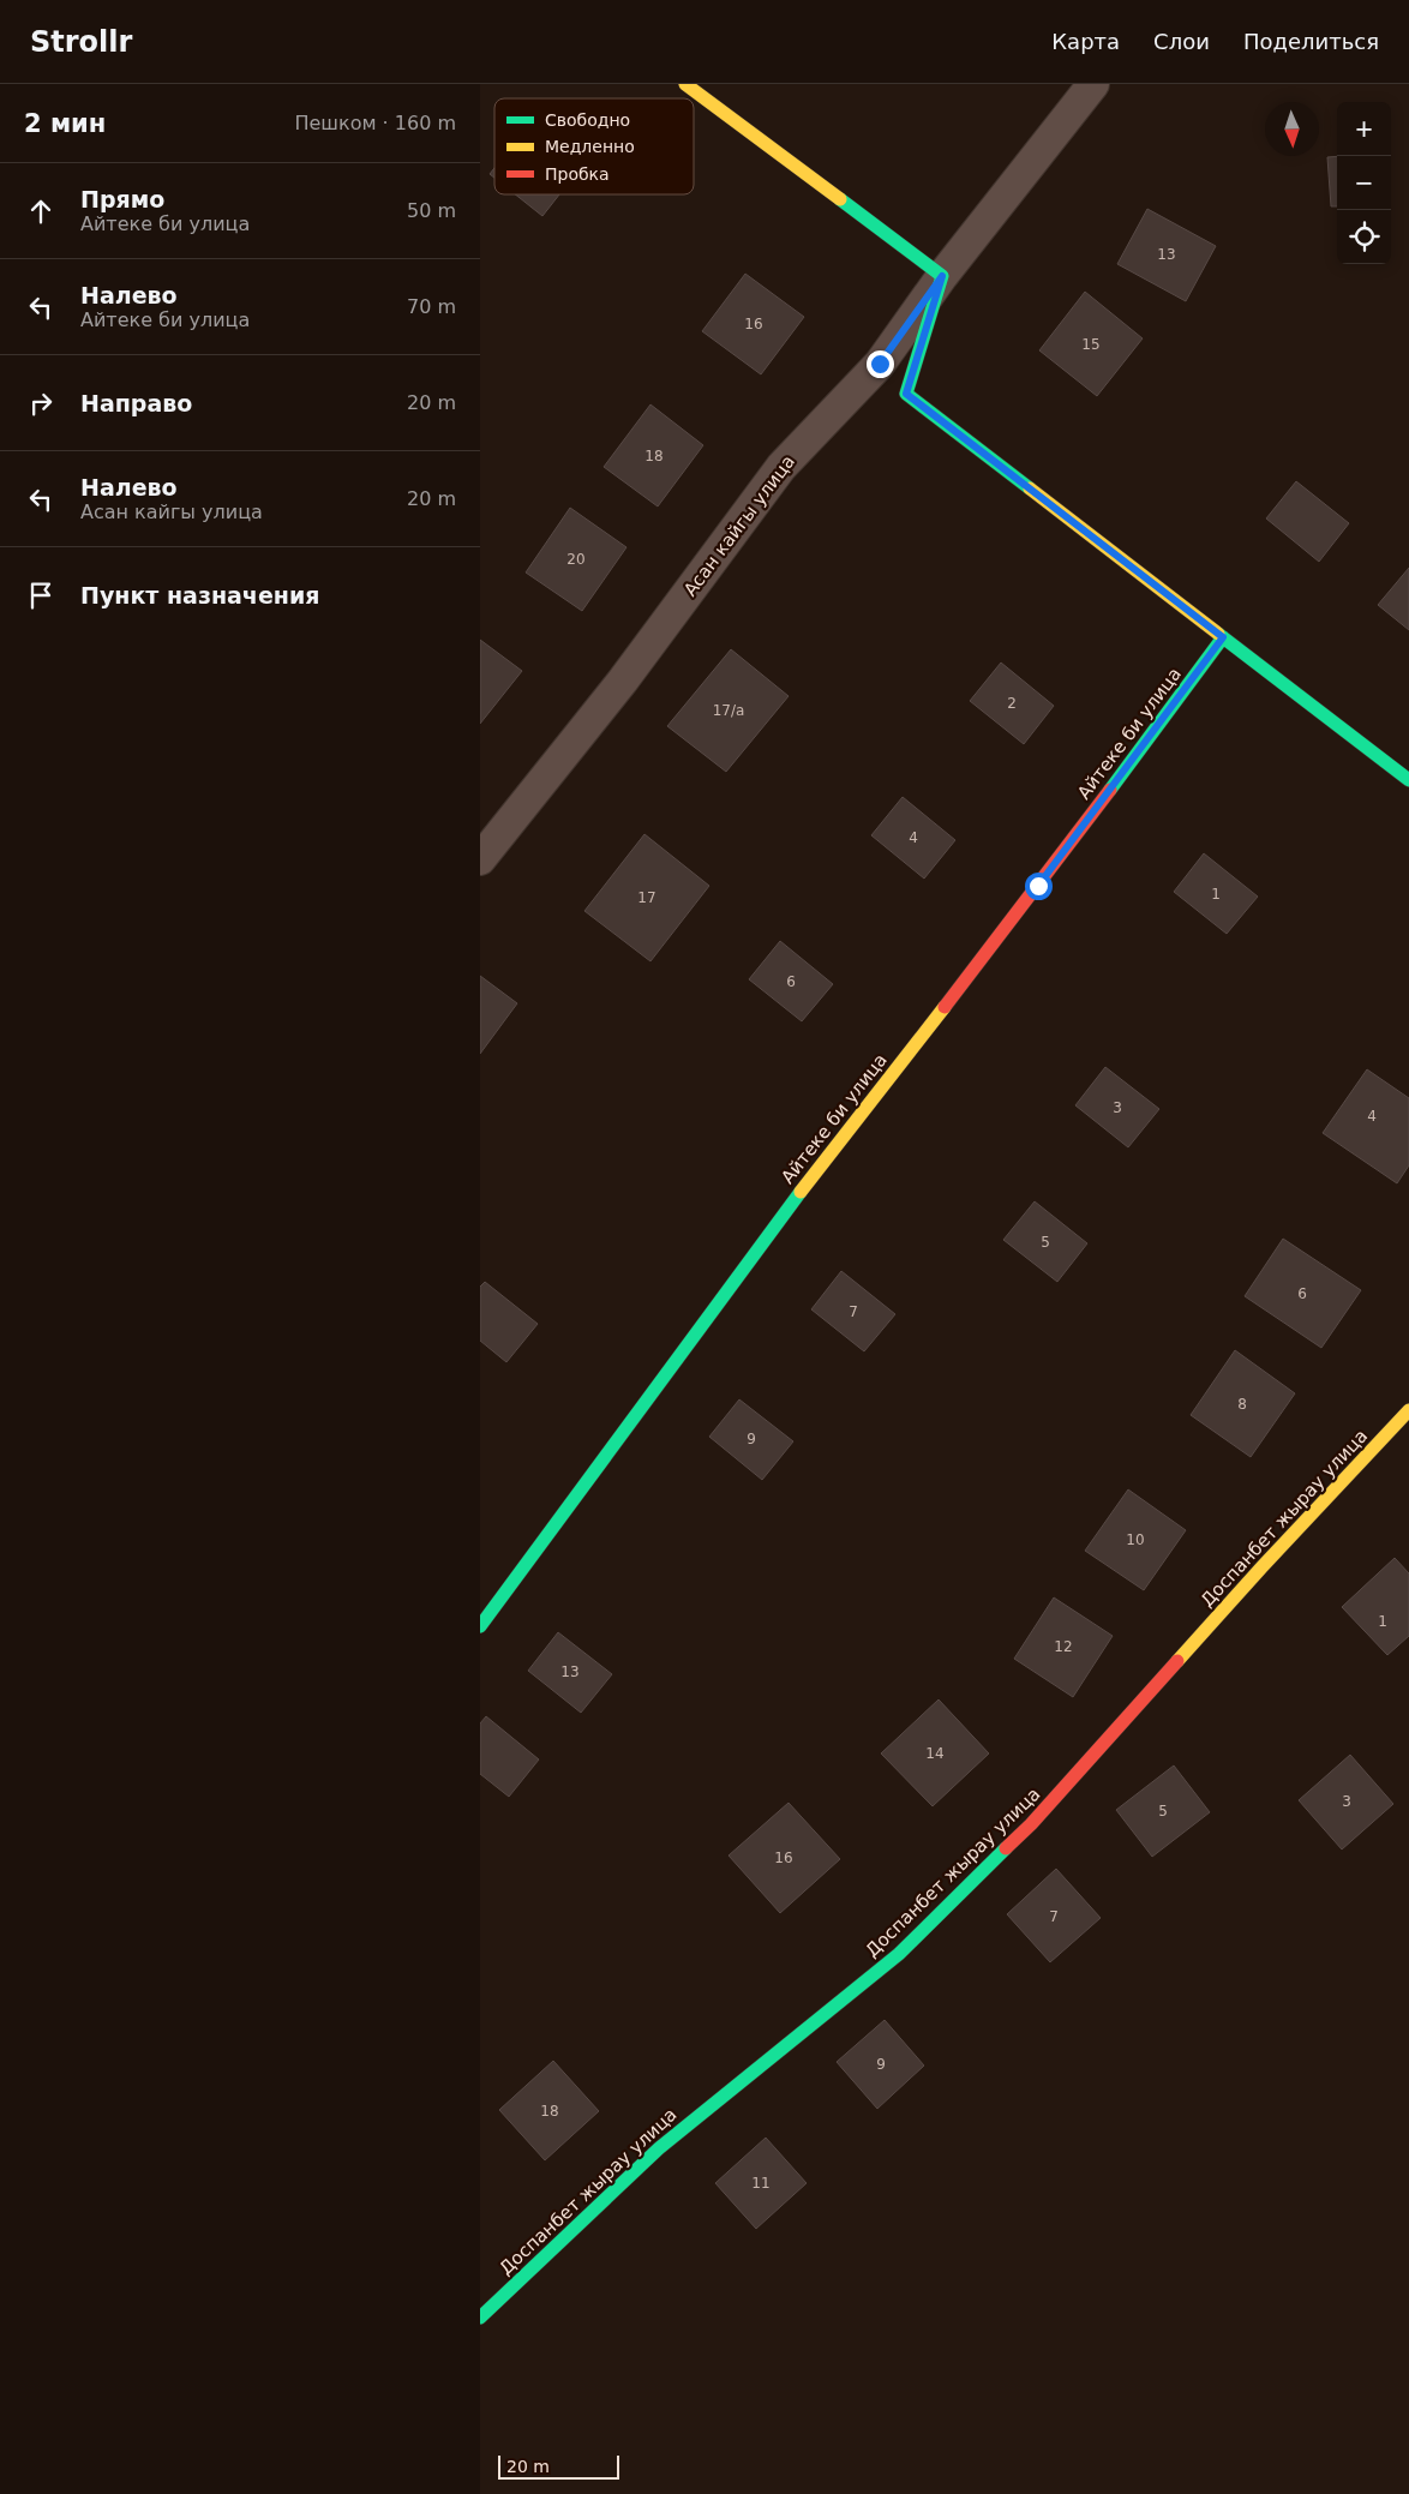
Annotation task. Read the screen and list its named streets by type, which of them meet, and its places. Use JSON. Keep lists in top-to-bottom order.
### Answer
{
  "streets": {
    "street": ["Асан кайгы улица", "Айтеке би улица", "Доспанбет жырау улица"]
  },
  "house_numbers": [
    "13",
    "16",
    "15",
    "18",
    "20",
    "2",
    "17/а",
    "4",
    "1",
    "17",
    "6",
    "3",
    "4",
    "5",
    "6",
    "7",
    "8",
    "9",
    "10",
    "1",
    "12",
    "13",
    "14",
    "3",
    "5",
    "16",
    "7",
    "9",
    "18",
    "11"
  ],
  "legend": ["Свободно", "Медленно", "Пробка"],
  "scale_bar": "20 m",
  "north": "bottom",
  "page": {
    "header": "Strollr",
    "nav": ["Карта", "Слои", "Поделиться"],
    "heading": ["2 мин", "Пешком · 160 m"],
    "map_buttons": ["+", "−"],
    "list": [
      ["Прямо", "Айтеке би улица", "50 m"],
      ["Налево", "Айтеке би улица", "70 m"],
      ["Направо", "20 m"],
      ["Налево", "Асан кайгы улица", "20 m"],
      "Пункт назначения"
    ],
    "scale": "20 m"
  }
}
